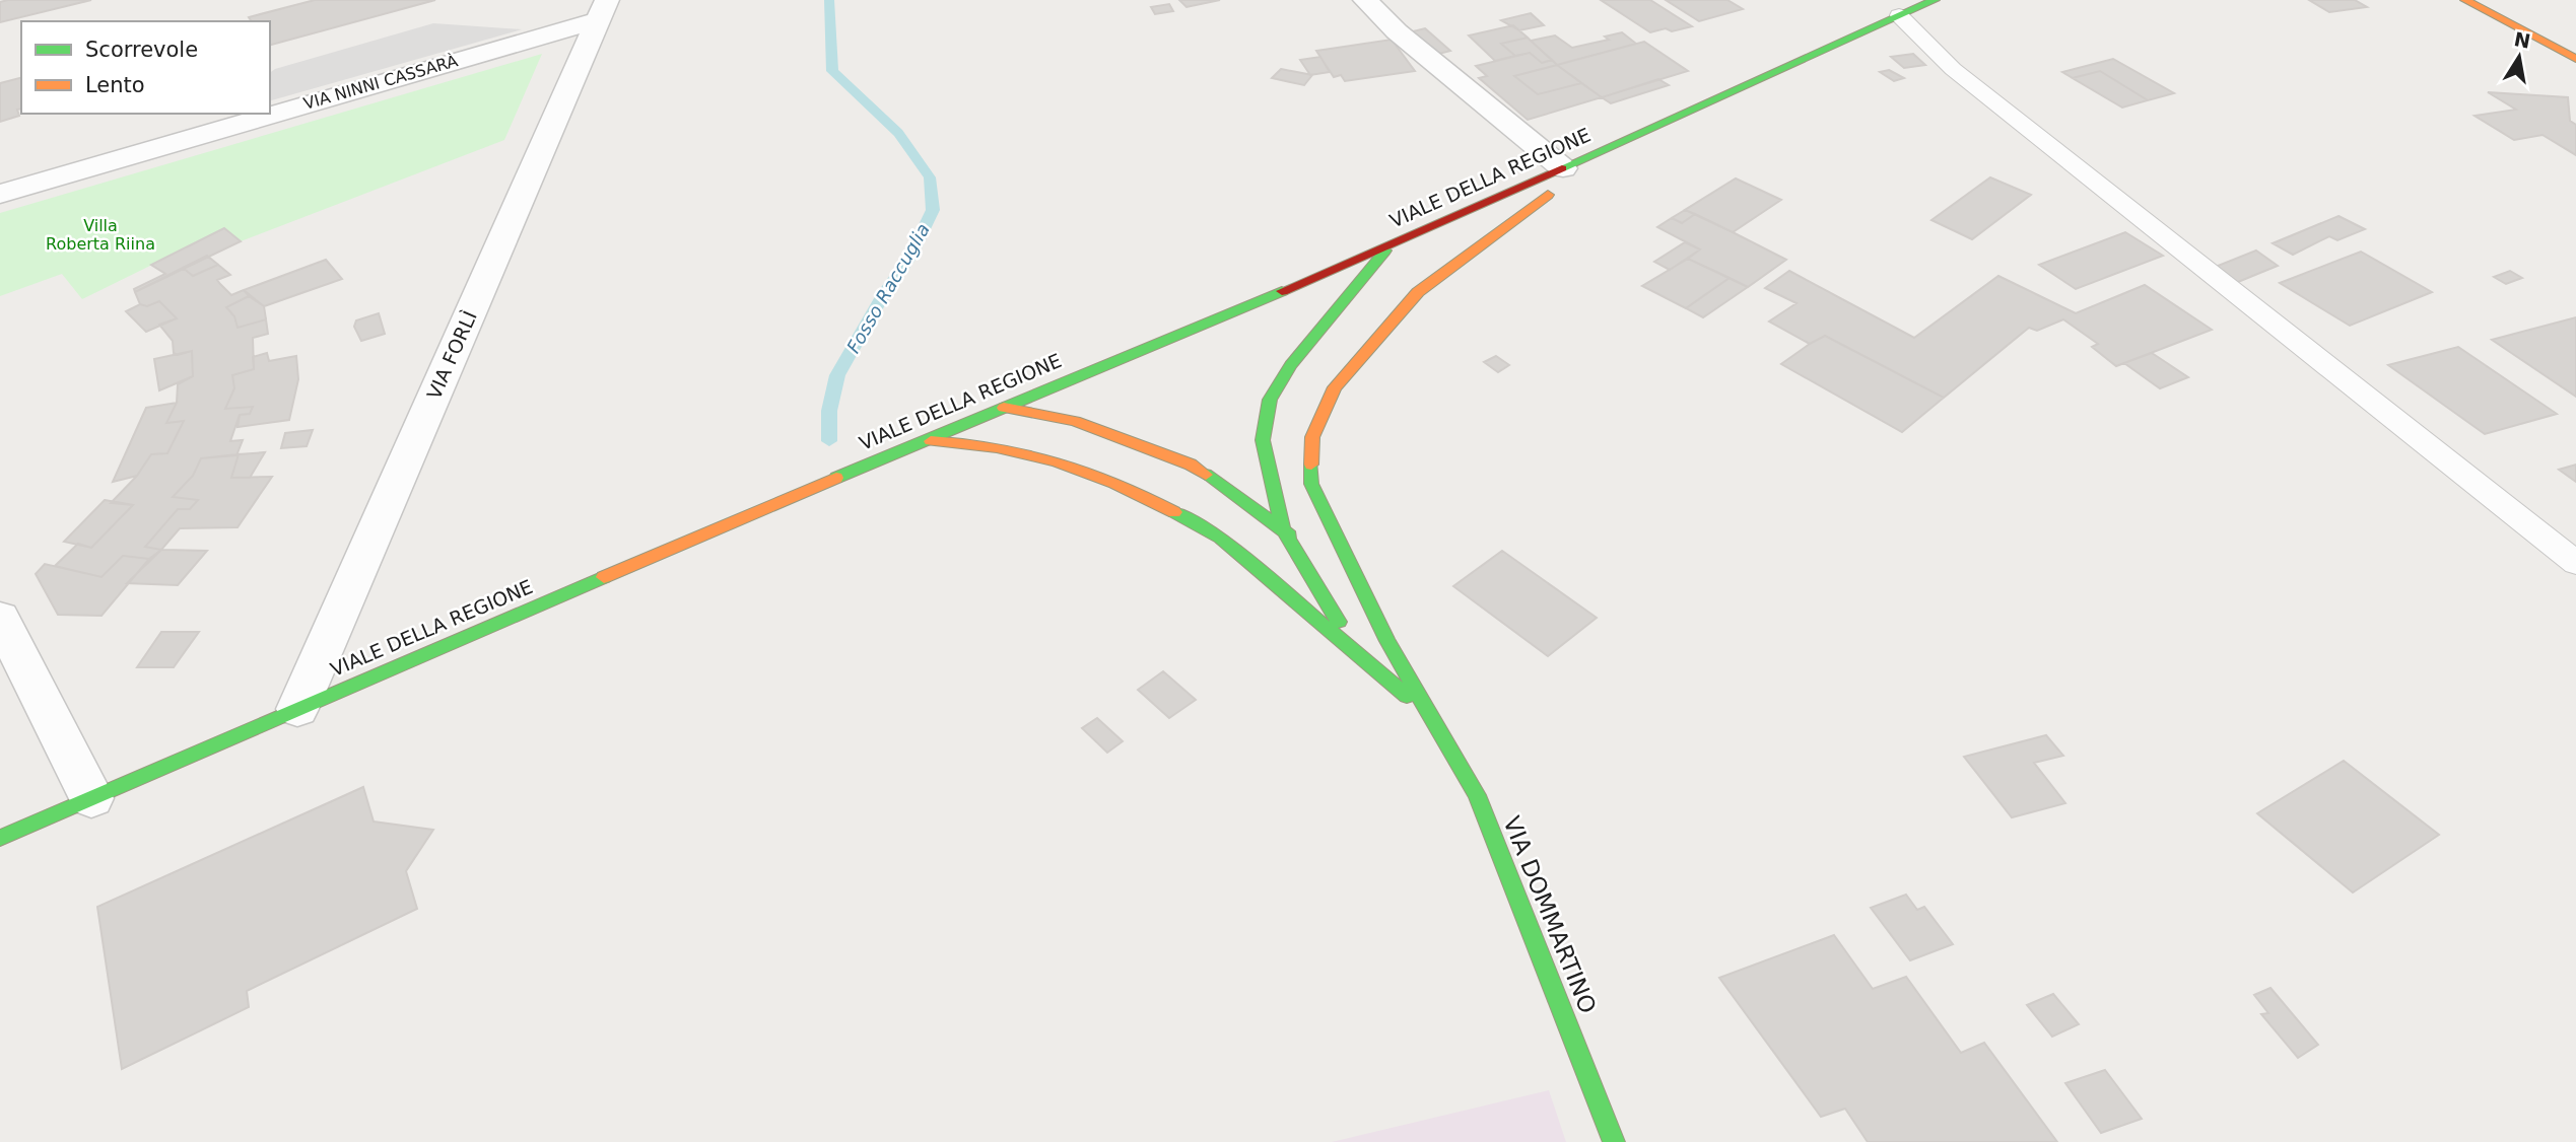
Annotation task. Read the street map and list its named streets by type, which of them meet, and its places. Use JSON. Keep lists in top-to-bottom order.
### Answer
{
  "streets": {
    "street": [
      "VIA NINNI CASSARÀ",
      "VIALE DELLA REGIONE",
      "VIA FORLÌ",
      "VIA DOMMARTINO"
    ]
  },
  "crossings": [
    ["VIA NINNI CASSARÀ", "VIA FORLÌ"],
    ["VIALE DELLA REGIONE", "VIA FORLÌ"]
  ],
  "water": ["Fosso Raccuglia"],
  "parks": ["Villa Roberta Riina"],
  "legend": ["Scorrevole", "Lento"],
  "north": "top"
}
